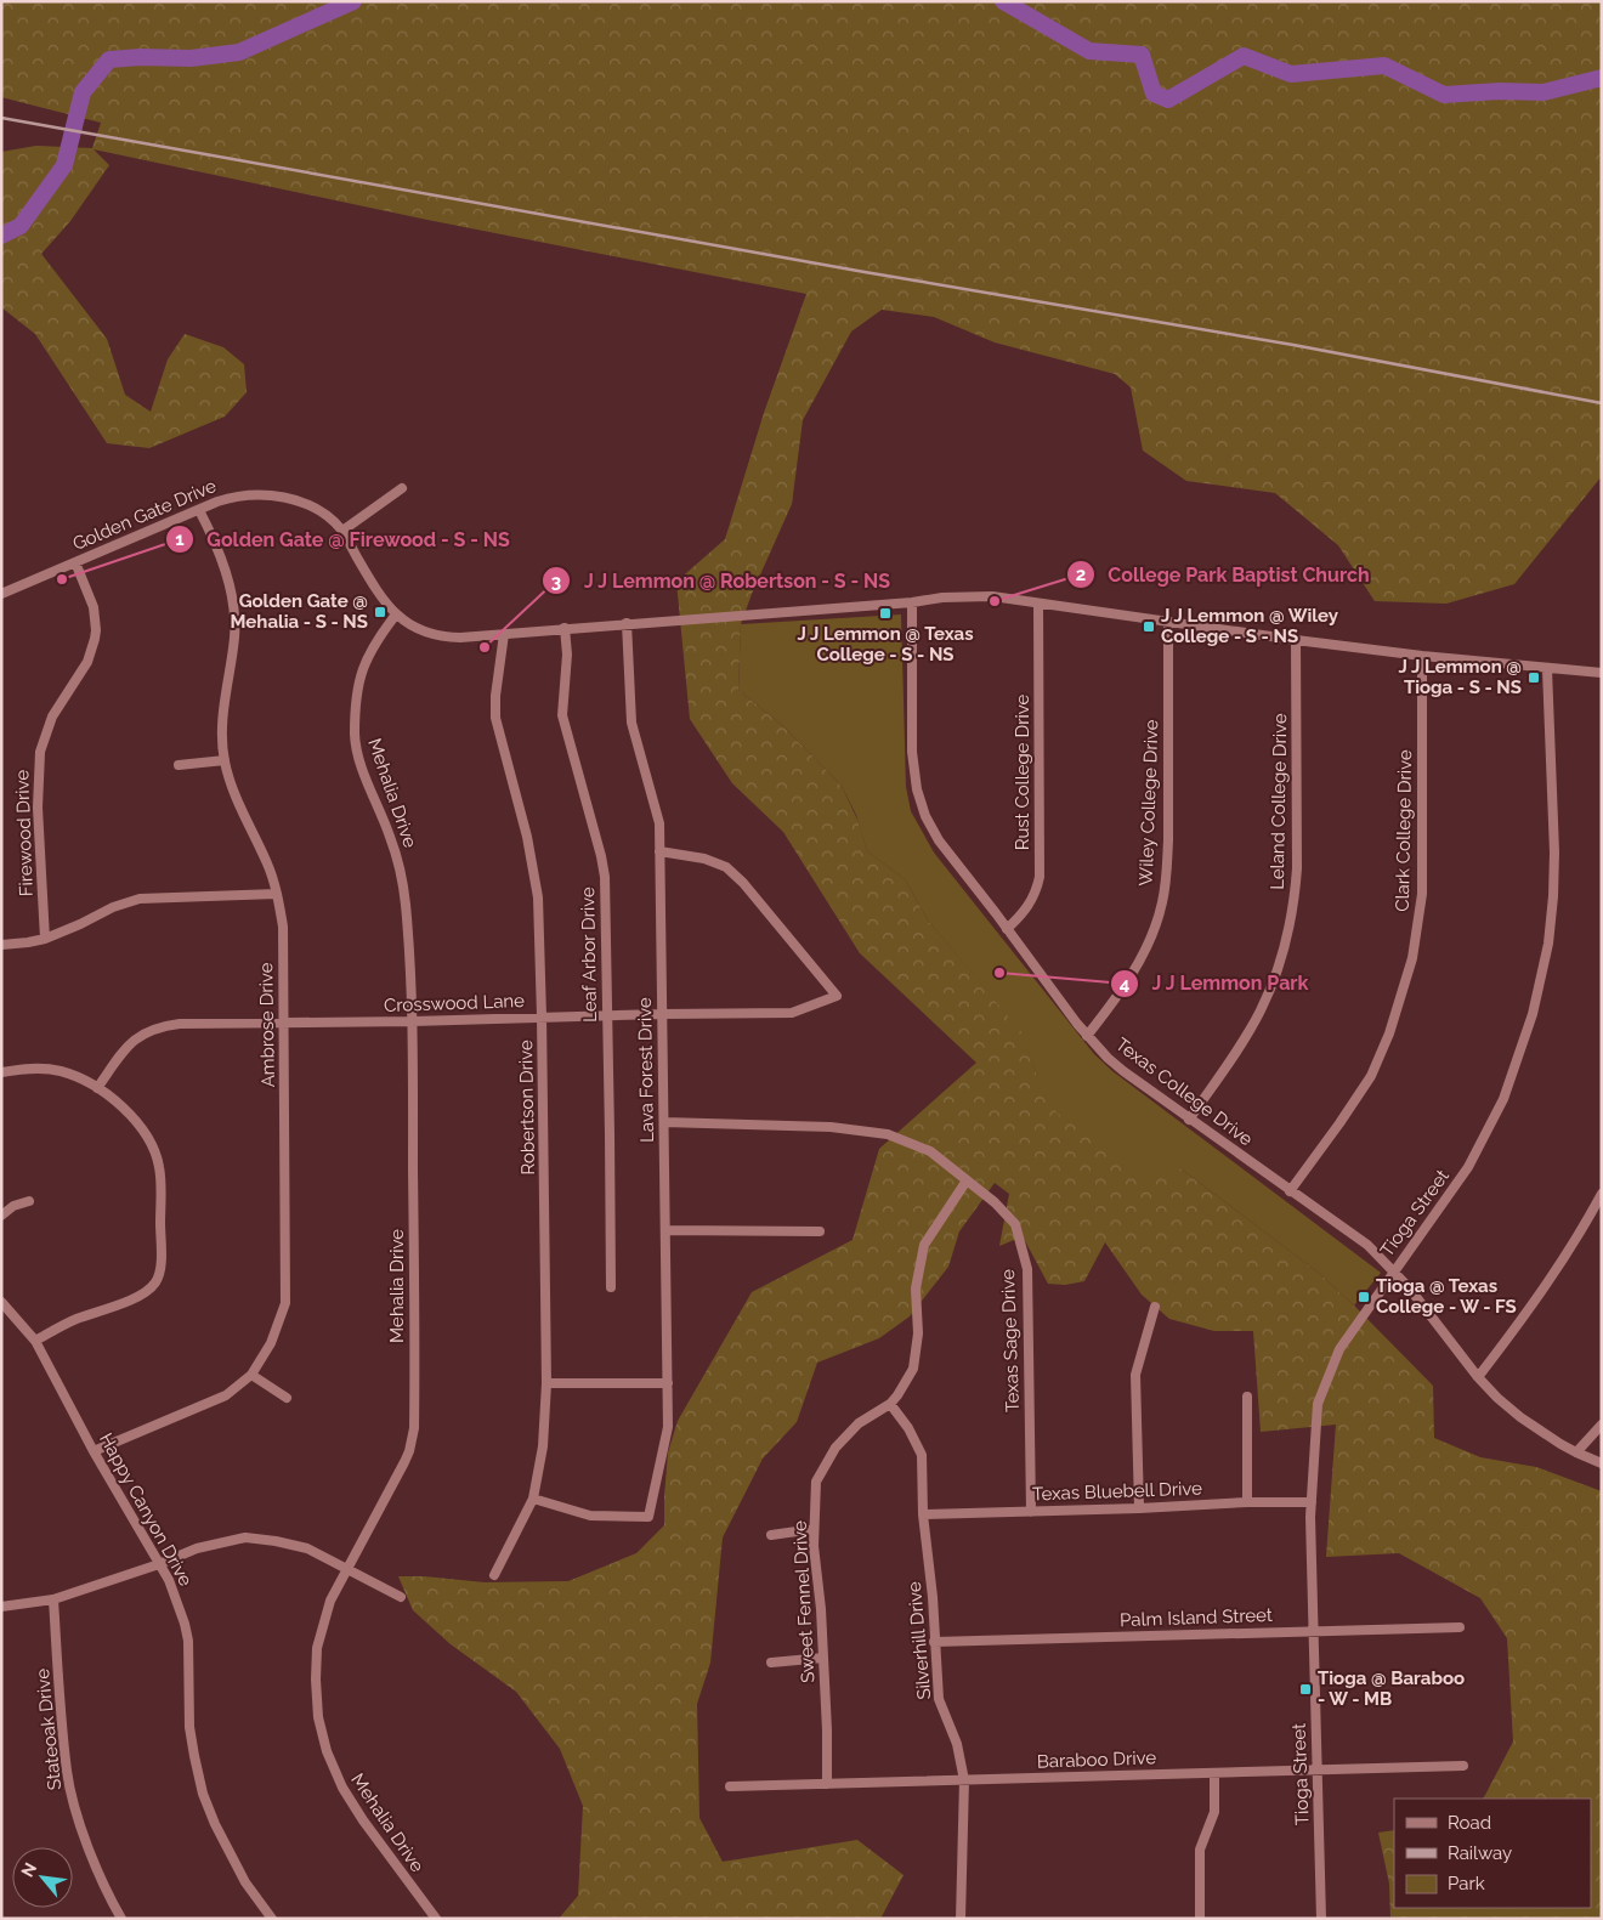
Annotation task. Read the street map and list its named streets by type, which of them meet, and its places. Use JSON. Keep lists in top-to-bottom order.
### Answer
{
  "streets": {
    "street": [
      "Golden Gate Drive",
      "Rust College Drive",
      "Mehalia Drive",
      "Leland College Drive",
      "Wiley College Drive",
      "Clark College Drive",
      "Firewood Drive",
      "Leaf Arbor Drive",
      "Crosswood Lane",
      "Ambrose Drive",
      "Lava Forest Drive",
      "Texas College Drive",
      "Robertson Drive",
      "Tioga Street",
      "Texas Sage Drive",
      "Texas Bluebell Drive",
      "Happy Canyon Drive",
      "Sweet Fennel Drive",
      "Palm Island Street",
      "Silverhill Drive",
      "Stateoak Drive",
      "Baraboo Drive"
    ]
  },
  "crossings": [
    ["Golden Gate Drive", "Rust College Drive"],
    ["Golden Gate Drive", "Mehalia Drive"],
    ["Golden Gate Drive", "Leland College Drive"],
    ["Golden Gate Drive", "Wiley College Drive"],
    ["Golden Gate Drive", "Clark College Drive"],
    ["Golden Gate Drive", "Firewood Drive"],
    ["Golden Gate Drive", "Leaf Arbor Drive"],
    ["Golden Gate Drive", "Ambrose Drive"],
    ["Golden Gate Drive", "Lava Forest Drive"],
    ["Golden Gate Drive", "Texas College Drive"],
    ["Golden Gate Drive", "Robertson Drive"],
    ["Golden Gate Drive", "Tioga Street"],
    ["Rust College Drive", "Texas College Drive"],
    ["Mehalia Drive", "Crosswood Lane"],
    ["Leland College Drive", "Texas College Drive"],
    ["Wiley College Drive", "Texas College Drive"],
    ["Clark College Drive", "Texas College Drive"],
    ["Leaf Arbor Drive", "Crosswood Lane"],
    ["Crosswood Lane", "Ambrose Drive"],
    ["Crosswood Lane", "Lava Forest Drive"],
    ["Crosswood Lane", "Robertson Drive"],
    ["Ambrose Drive", "Happy Canyon Drive"],
    ["Lava Forest Drive", "Robertson Drive"],
    ["Lava Forest Drive", "Texas Sage Drive"],
    ["Texas College Drive", "Tioga Street"],
    ["Tioga Street", "Texas Bluebell Drive"],
    ["Tioga Street", "Palm Island Street"],
    ["Tioga Street", "Baraboo Drive"],
    ["Texas Sage Drive", "Texas Bluebell Drive"],
    ["Texas Sage Drive", "Sweet Fennel Drive"],
    ["Texas Bluebell Drive", "Silverhill Drive"],
    ["Sweet Fennel Drive", "Silverhill Drive"],
    ["Sweet Fennel Drive", "Baraboo Drive"],
    ["Palm Island Street", "Silverhill Drive"],
    ["Silverhill Drive", "Baraboo Drive"]
  ],
  "places": {
    "other": [
      "Golden Gate @ Firewood - S - NS",
      "College Park Baptist Church",
      "J J Lemmon @ Robertson - S - NS",
      "J J Lemmon Park"
    ],
    "transit": [
      "Golden Gate @ Mehalia - S - NS",
      "J J Lemmon @ Texas College - S - NS",
      "J J Lemmon @ Wiley College - S - NS",
      "J J Lemmon @ Tioga - S - NS",
      "Tioga @ Texas College - W - FS",
      "Tioga @ Baraboo - W - MB"
    ]
  },
  "legend": ["Road", "Railway", "Park"],
  "north": "top left"
}
